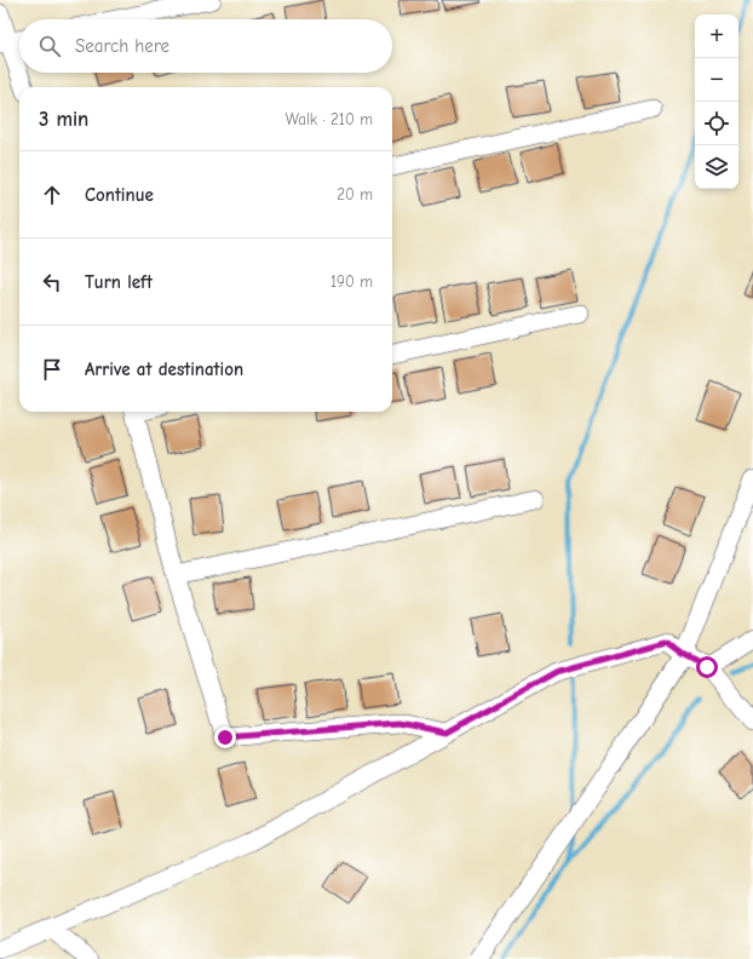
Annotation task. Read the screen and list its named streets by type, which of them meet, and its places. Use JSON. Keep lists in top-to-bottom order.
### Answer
{
  "page": {
    "map_buttons": ["+", "−"],
    "search": "Search here",
    "heading": ["3 min", "Walk · 210 m"],
    "list": [
      ["Continue", "20 m"],
      ["Turn left", "190 m"],
      "Arrive at destination"
    ]
  }
}
